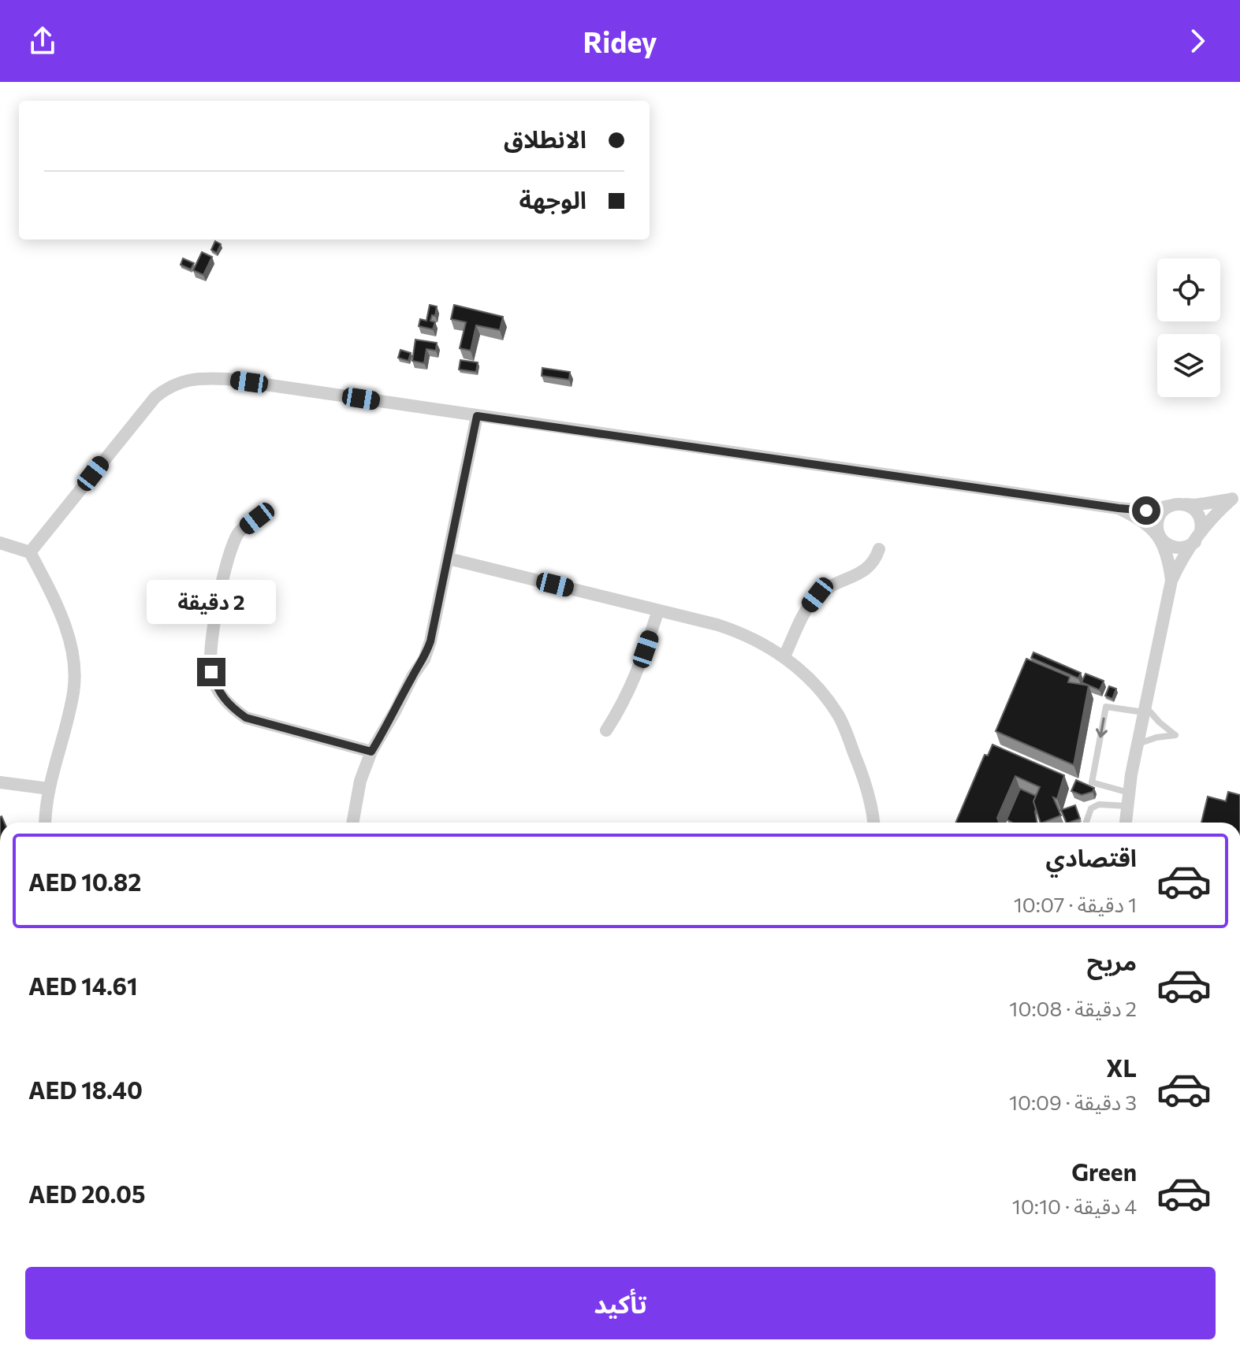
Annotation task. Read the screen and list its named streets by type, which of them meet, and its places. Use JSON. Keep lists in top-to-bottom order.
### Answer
{
  "page": {
    "header": "Ridey",
    "banner": ["الانطلاق", "الوجهة"],
    "bubble": "2 دقيقة",
    "list": [
      {
        "name": "اقتصادي",
        "note": "1 دقيقة · 10:07",
        "value": "AED 10.82"
      },
      {
        "name": "مريح",
        "note": "2 دقيقة · 10:08",
        "value": "AED 14.61"
      },
      {
        "name": "XL",
        "note": "3 دقيقة · 10:09",
        "value": "AED 18.40"
      },
      {
        "name": "Green",
        "note": "4 دقيقة · 10:10",
        "value": "AED 20.05"
      }
    ],
    "buttons": "تأكيد"
  }
}
